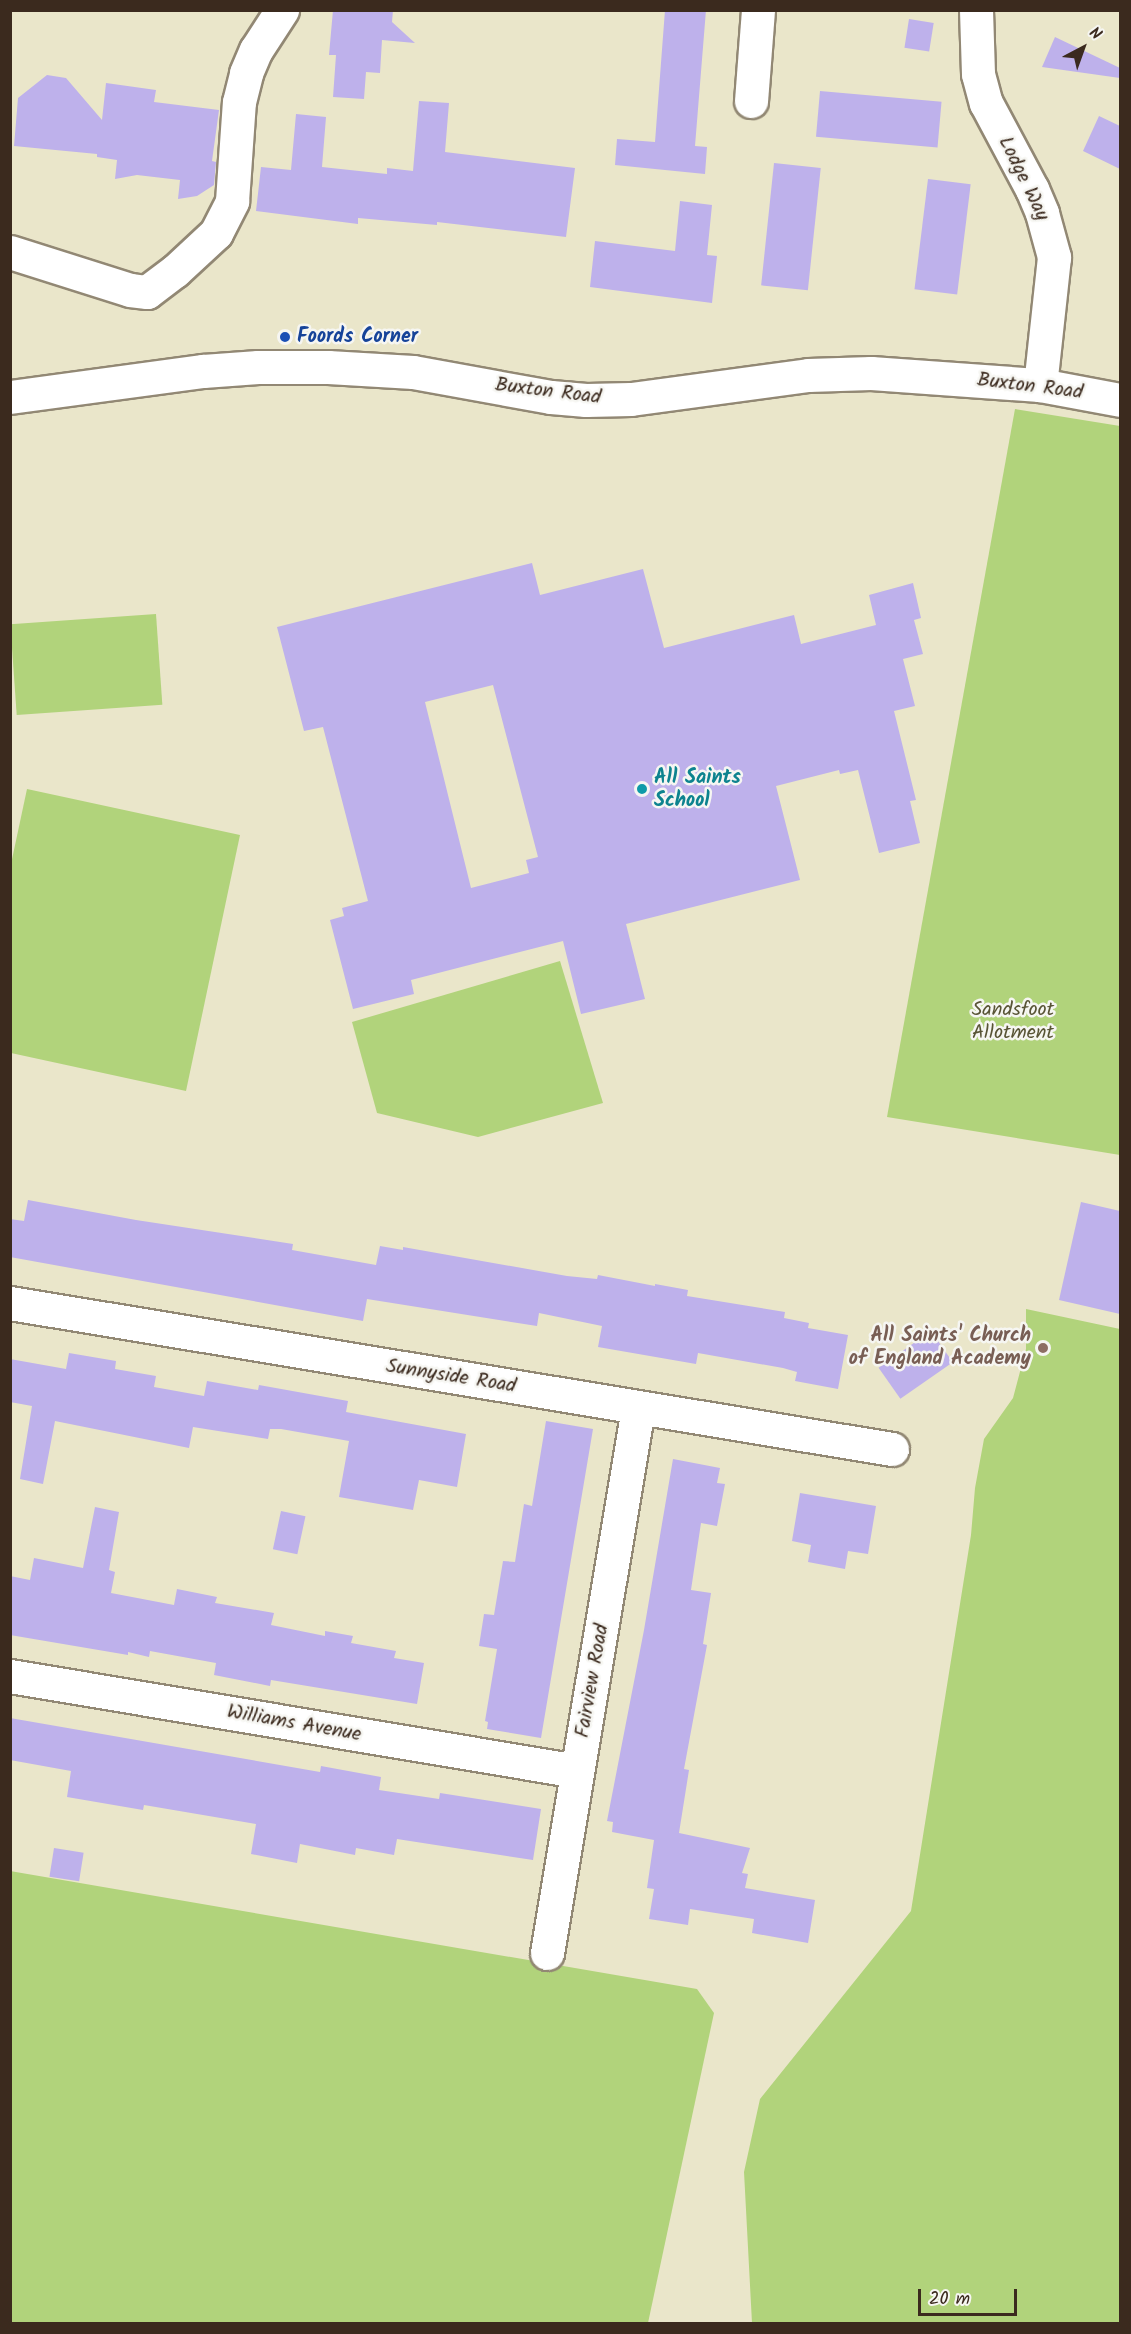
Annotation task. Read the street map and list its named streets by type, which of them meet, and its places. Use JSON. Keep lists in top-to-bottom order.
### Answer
{
  "streets": {
    "main road": [
      "Lodge Way",
      "Buxton Road",
      "Sunnyside Road",
      "Fairview Road",
      "Williams Avenue"
    ]
  },
  "crossings": [
    ["Lodge Way", "Buxton Road"],
    ["Sunnyside Road", "Fairview Road"],
    ["Fairview Road", "Williams Avenue"]
  ],
  "parks": ["Sandsfoot Allotment"],
  "places": ["Foords Corner", "All Saints School", "All Saints' Church of England Academy"],
  "scale_bar": "20 m",
  "north": "top right"
}
